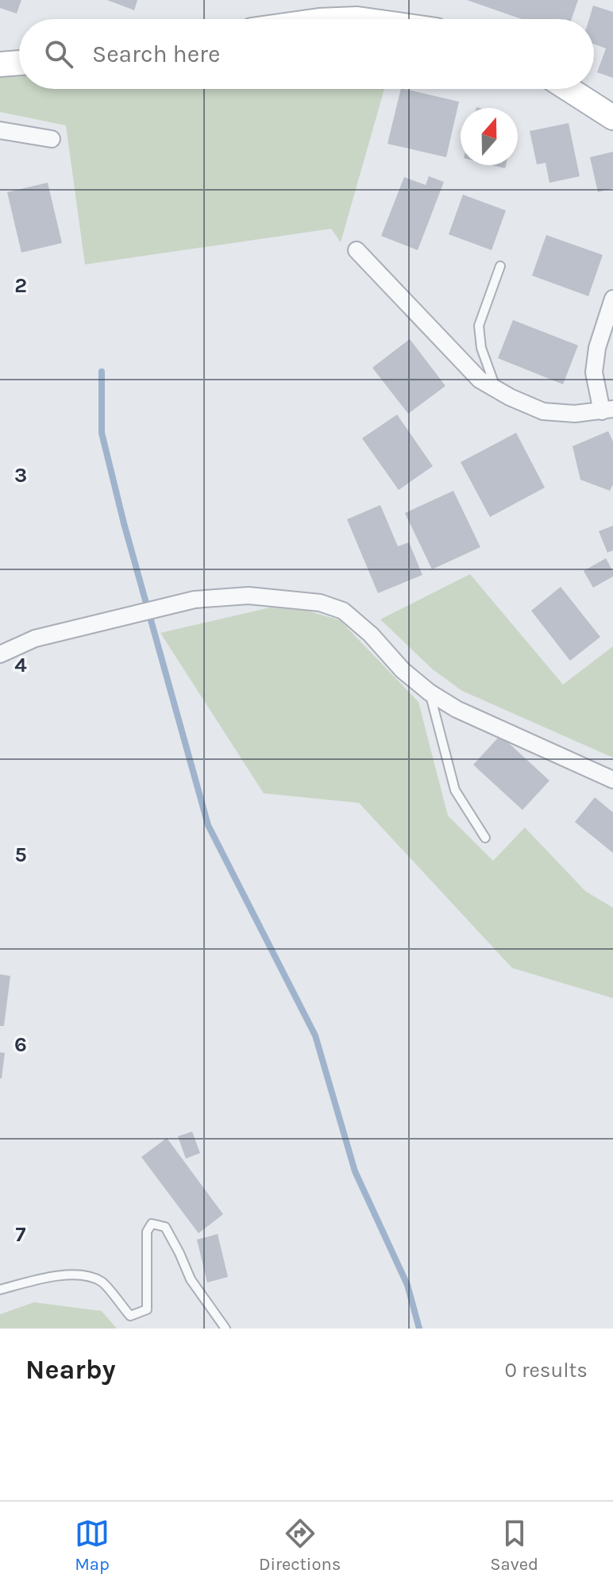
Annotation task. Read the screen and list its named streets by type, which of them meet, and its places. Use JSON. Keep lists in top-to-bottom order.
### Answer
{
  "north": "top",
  "page": {
    "search": "Search here",
    "heading": ["Nearby", "0 results"],
    "nav": ["Map", "Directions", "Saved"]
  },
  "grid": {
    "rows": [
      "2",
      "3",
      "4",
      "5",
      "6",
      "7"
    ]
  }
}
